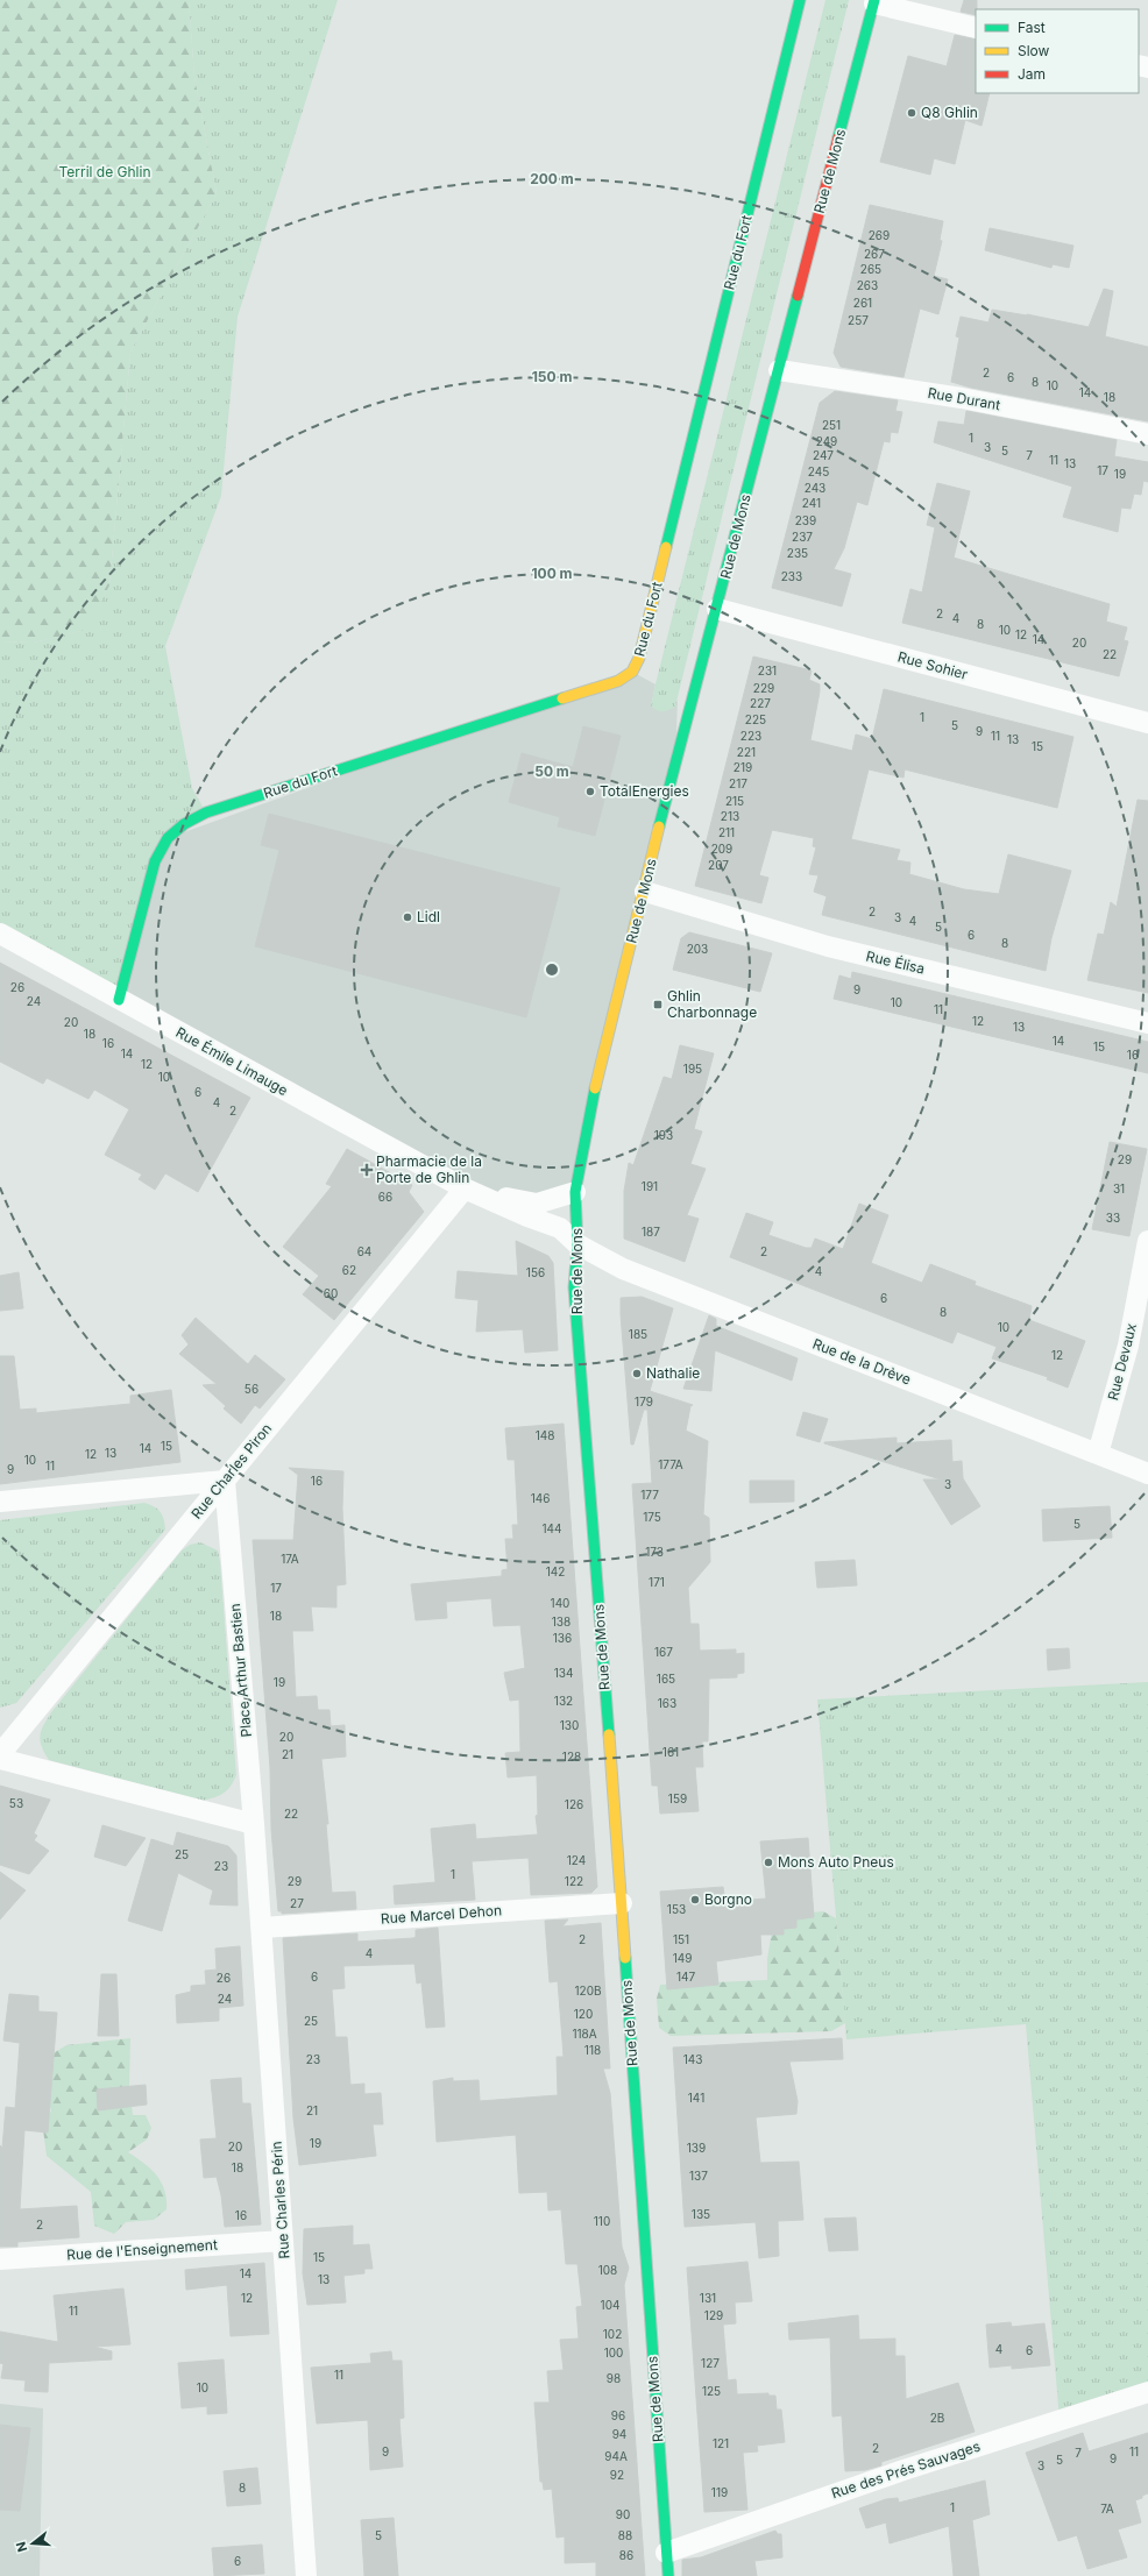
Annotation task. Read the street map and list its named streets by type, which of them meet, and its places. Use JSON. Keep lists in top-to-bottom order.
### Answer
{
  "streets": {
    "main road": ["Rue de Mons", "Rue du Fort"],
    "street": [
      "Rue Durant",
      "Rue Sohier",
      "Rue Élisa",
      "Rue Émile Limauge",
      "Rue de la Drève",
      "Rue Devaux",
      "Rue Charles Piron",
      "Place Arthur Bastien",
      "Rue Marcel Dehon",
      "Rue Charles Périn",
      "Rue de l'Enseignement",
      "Rue des Prés Sauvages"
    ]
  },
  "crossings": [
    ["Rue de Mons", "Rue Durant"],
    ["Rue de Mons", "Rue Sohier"],
    ["Rue de Mons", "Rue Élisa"],
    ["Rue de Mons", "Rue de la Drève"],
    ["Rue de Mons", "Rue Marcel Dehon"],
    ["Rue de Mons", "Rue des Prés Sauvages"],
    ["Rue du Fort", "Rue Émile Limauge"],
    ["Rue Émile Limauge", "Rue de la Drève"],
    ["Rue Émile Limauge", "Rue Charles Piron"],
    ["Rue de la Drève", "Rue Devaux"],
    ["Rue de la Drève", "Rue Charles Piron"],
    ["Rue Charles Piron", "Place Arthur Bastien"],
    ["Place Arthur Bastien", "Rue Charles Périn"],
    ["Rue Marcel Dehon", "Rue Charles Périn"],
    ["Rue Charles Périn", "Rue de l'Enseignement"]
  ],
  "parks": ["Terril de Ghlin"],
  "places": {
    "other": [
      "Q8 Ghlin",
      "TotalEnergies",
      "Lidl",
      "Nathalie",
      "Mons Auto Pneus",
      "Borgno"
    ],
    "transit": ["Ghlin Charbonnage"],
    "health": ["Pharmacie de la Porte de Ghlin"]
  },
  "house_numbers": [
    "269",
    "267",
    "265",
    "263",
    "261",
    "257",
    "2",
    "6",
    "8",
    "10",
    "14",
    "18",
    "251",
    "1",
    "249",
    "3",
    "5",
    "247",
    "7",
    "11",
    "13",
    "17",
    "245",
    "19",
    "243",
    "241",
    "239",
    "237",
    "235",
    "233",
    "2",
    "4",
    "8",
    "10",
    "12",
    "14",
    "20",
    "22",
    "231",
    "229",
    "227",
    "1",
    "225",
    "5",
    "9",
    "223",
    "11",
    "13",
    "15",
    "221",
    "219",
    "217",
    "215",
    "213",
    "211",
    "209",
    "207",
    "2",
    "3",
    "4",
    "5",
    "6",
    "8",
    "203",
    "26",
    "9",
    "24",
    "10",
    "11",
    "12",
    "20",
    "13",
    "18",
    "14",
    "16",
    "15",
    "14",
    "16",
    "12",
    "195",
    "10",
    "6",
    "4",
    "2",
    "193",
    "29",
    "191",
    "31",
    "66",
    "33",
    "187",
    "64",
    "2",
    "62",
    "4",
    "156",
    "60",
    "6",
    "8",
    "10",
    "185",
    "12",
    "56",
    "179",
    "148",
    "15",
    "14",
    "13",
    "12",
    "10",
    "177A",
    "11",
    "9",
    "16",
    "3",
    "177",
    "146",
    "175",
    "5",
    "144",
    "173",
    "17A",
    "142",
    "171",
    "17",
    "140",
    "18",
    "138",
    "136",
    "167",
    "134",
    "165",
    "19",
    "132",
    "163",
    "130",
    "20",
    "161",
    "21",
    "128",
    "159",
    "53",
    "126",
    "22",
    "25",
    "124",
    "23",
    "1",
    "29",
    "122",
    "27",
    "153",
    "2",
    "151",
    "4",
    "149",
    "6",
    "147",
    "26",
    "120B",
    "24",
    "120",
    "25",
    "118A",
    "118",
    "23",
    "143",
    "141",
    "21",
    "19",
    "20",
    "139",
    "18",
    "137",
    "135",
    "16",
    "110",
    "2",
    "15",
    "108",
    "14",
    "13",
    "12",
    "131",
    "104",
    "11",
    "129",
    "102",
    "4",
    "6",
    "100",
    "127",
    "11",
    "98",
    "10",
    "125",
    "96",
    "2B",
    "94",
    "121",
    "2",
    "9",
    "11",
    "7",
    "94A",
    "9",
    "5",
    "3",
    "92",
    "8",
    "119",
    "1",
    "7A",
    "90",
    "5",
    "88",
    "86",
    "6"
  ],
  "legend": ["Fast", "Slow", "Jam"],
  "north": "left",
  "rings": [
    "200 m",
    "150 m",
    "100 m",
    "50 m"
  ]
}
